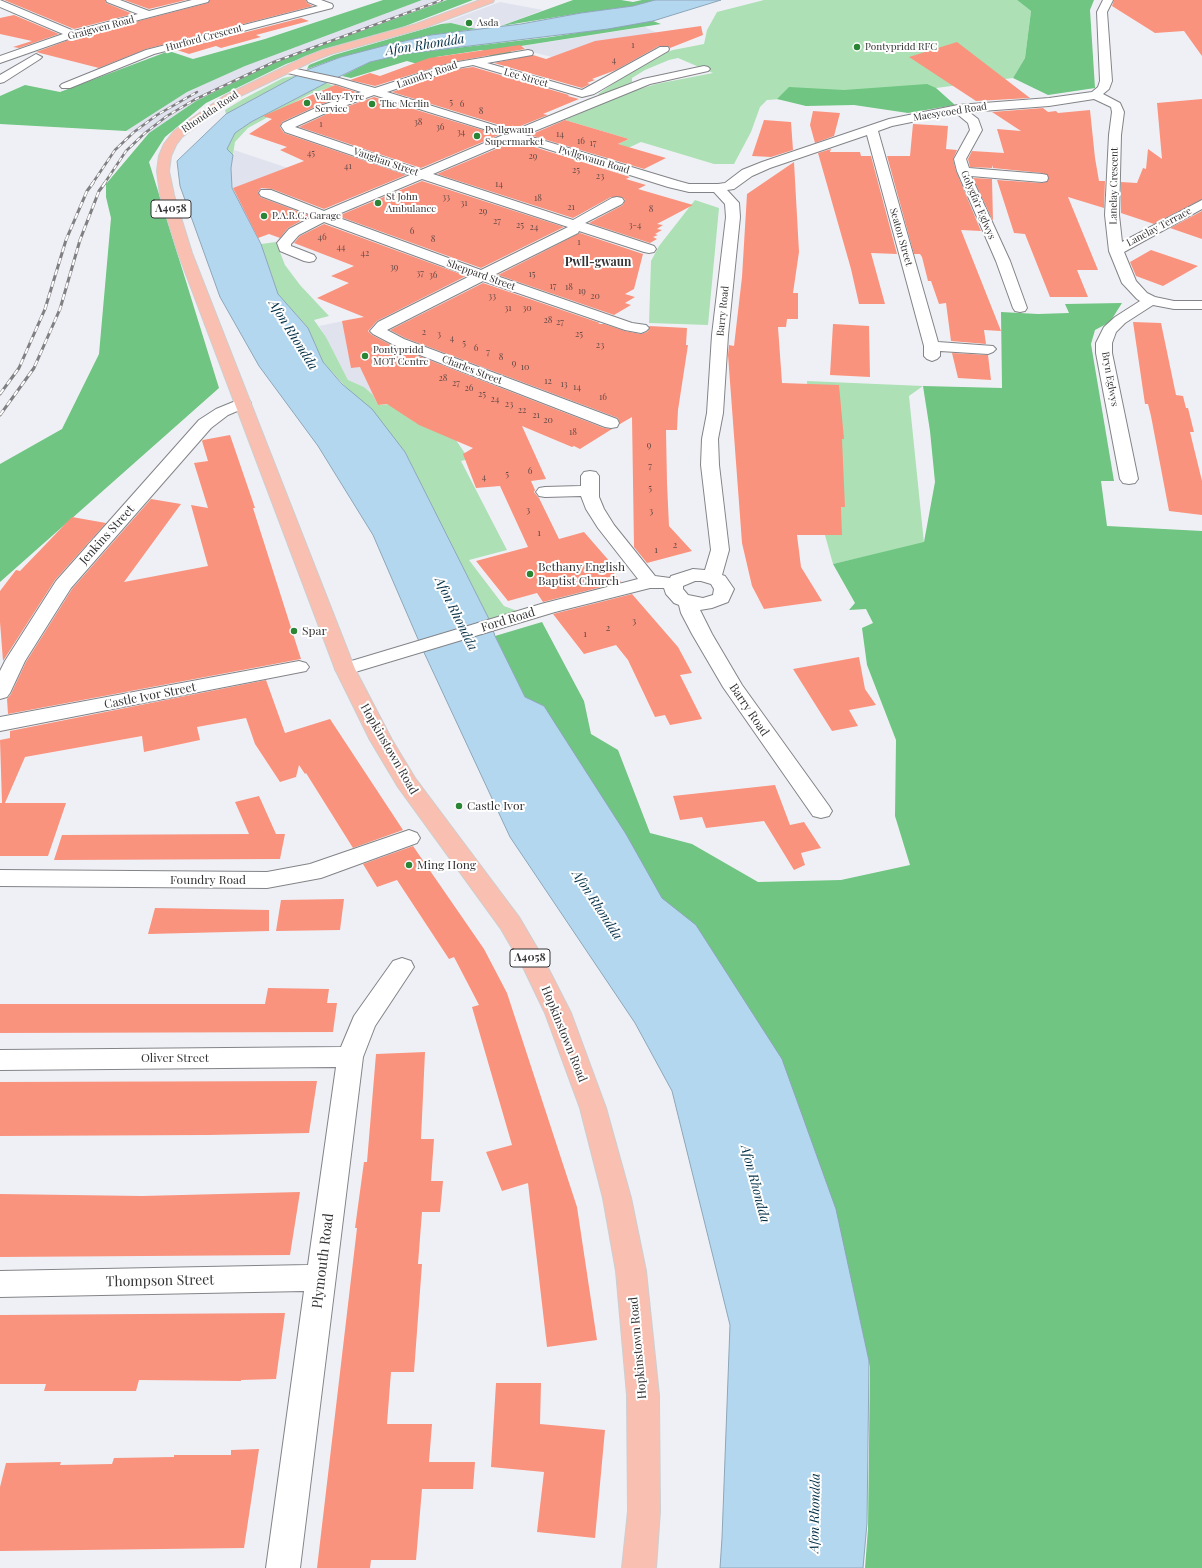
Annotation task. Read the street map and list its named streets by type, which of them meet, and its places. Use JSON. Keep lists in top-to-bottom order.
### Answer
{
  "streets": {
    "main road": ["Rhondda Road", "A4058", "Hopkinstown Road"],
    "street": [
      "Graigwen Road",
      "Hurford Crescent",
      "Laundry Road",
      "Lee Street",
      "Maesycoed Road",
      "Pwllgwaun Road",
      "Vaughan Street",
      "Lanelay Crescent",
      "Golygfa'r Eglwys",
      "Lanelay Terrace",
      "Seaton Street",
      "Sheppard Street",
      "Barry Road",
      "Charles Street",
      "Bryn Eglwys",
      "Jenkins Street",
      "Ford Road",
      "Castle Ivor Street",
      "Foundry Road",
      "Oliver Street",
      "Plymouth Road",
      "Thompson Street"
    ]
  },
  "crossings": [
    ["Laundry Road", "Lee Street"],
    ["Laundry Road", "Pwllgwaun Road"],
    ["Laundry Road", "Vaughan Street"],
    ["Rhondda Road", "Pwllgwaun Road"],
    ["Rhondda Road", "Jenkins Street"],
    ["Rhondda Road", "Hopkinstown Road"],
    ["Maesycoed Road", "Pwllgwaun Road"],
    ["Maesycoed Road", "Lanelay Crescent"],
    ["Maesycoed Road", "Golygfa'r Eglwys"],
    ["Maesycoed Road", "Seaton Street"],
    ["Maesycoed Road", "Barry Road"],
    ["Pwllgwaun Road", "Vaughan Street"],
    ["Pwllgwaun Road", "Barry Road"],
    ["Lanelay Crescent", "Lanelay Terrace"],
    ["Lanelay Crescent", "Bryn Eglwys"],
    ["Sheppard Street", "Charles Street"],
    ["Jenkins Street", "Hopkinstown Road"],
    ["Ford Road", "Hopkinstown Road"],
    ["Oliver Street", "Plymouth Road"],
    ["Plymouth Road", "Thompson Street"]
  ],
  "districts": ["Pwll-gwaun"],
  "water": ["Afon Rhondda"],
  "places": [
    "Asda",
    "Pontypridd RFC",
    "Valley Tyre Service",
    "The Merlin",
    "Pwllgwaun Supermarket",
    "St John Ambulance",
    "P.A.R.C. Garage",
    "Pontypridd MOT Centre",
    "Bethany English Baptist Church",
    "Spar",
    "Castle Ivor",
    "Ming Hong"
  ],
  "house_numbers": [
    "1",
    "4",
    "5",
    "6",
    "8",
    "38",
    "1",
    "36",
    "34",
    "14",
    "16",
    "17",
    "45",
    "29",
    "41",
    "25",
    "23",
    "14",
    "33",
    "18",
    "31",
    "21",
    "8",
    "29",
    "27",
    "25",
    "3-4",
    "24",
    "6",
    "46",
    "8",
    "1",
    "44",
    "42",
    "39",
    "37",
    "15",
    "36",
    "17",
    "18",
    "19",
    "33",
    "20",
    "31",
    "30",
    "28",
    "27",
    "2",
    "3",
    "25",
    "4",
    "5",
    "23",
    "6",
    "7",
    "8",
    "9",
    "10",
    "28",
    "12",
    "27",
    "13",
    "14",
    "26",
    "25",
    "16",
    "24",
    "23",
    "22",
    "21",
    "20",
    "18",
    "9",
    "7",
    "6",
    "5",
    "4",
    "5",
    "3",
    "3",
    "1",
    "2",
    "1",
    "3",
    "2",
    "1"
  ]
}
